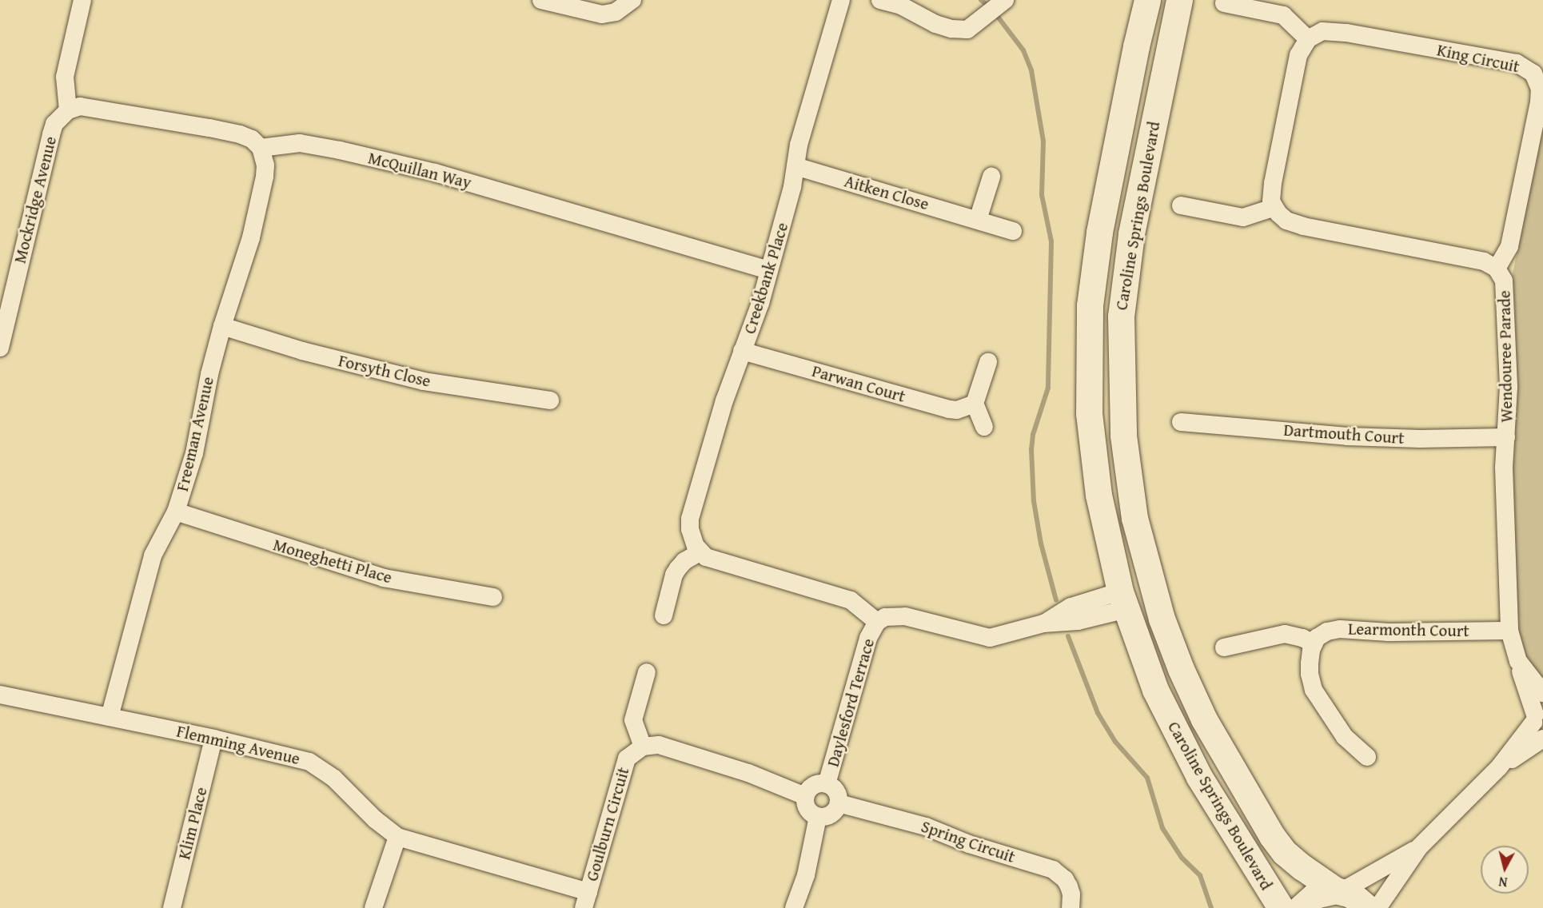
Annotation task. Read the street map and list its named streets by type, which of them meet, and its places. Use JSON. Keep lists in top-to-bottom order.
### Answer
{
  "streets": {
    "main road": ["Caroline Springs Boulevard"],
    "street": [
      "King Circuit",
      "McQuillan Way",
      "Aitken Close",
      "Mockridge Avenue",
      "Creekbank Place",
      "Wendouree Parade",
      "Forsyth Close",
      "Parwan Court",
      "Freeman Avenue",
      "Dartmouth Court",
      "Moneghetti Place",
      "Learmonth Court",
      "Daylesford Terrace",
      "Flemming Avenue",
      "Klim Place",
      "Goulburn Circuit",
      "Spring Circuit"
    ]
  },
  "crossings": [
    ["King Circuit", "Wendouree Parade"],
    ["McQuillan Way", "Creekbank Place"],
    ["McQuillan Way", "Freeman Avenue"],
    ["Aitken Close", "Creekbank Place"],
    ["Caroline Springs Boulevard", "Daylesford Terrace"],
    ["Creekbank Place", "Parwan Court"],
    ["Wendouree Parade", "Dartmouth Court"],
    ["Wendouree Parade", "Learmonth Court"],
    ["Forsyth Close", "Freeman Avenue"],
    ["Freeman Avenue", "Moneghetti Place"],
    ["Freeman Avenue", "Flemming Avenue"],
    ["Daylesford Terrace", "Spring Circuit"],
    ["Flemming Avenue", "Klim Place"],
    ["Flemming Avenue", "Goulburn Circuit"]
  ],
  "north": "bottom"
}
